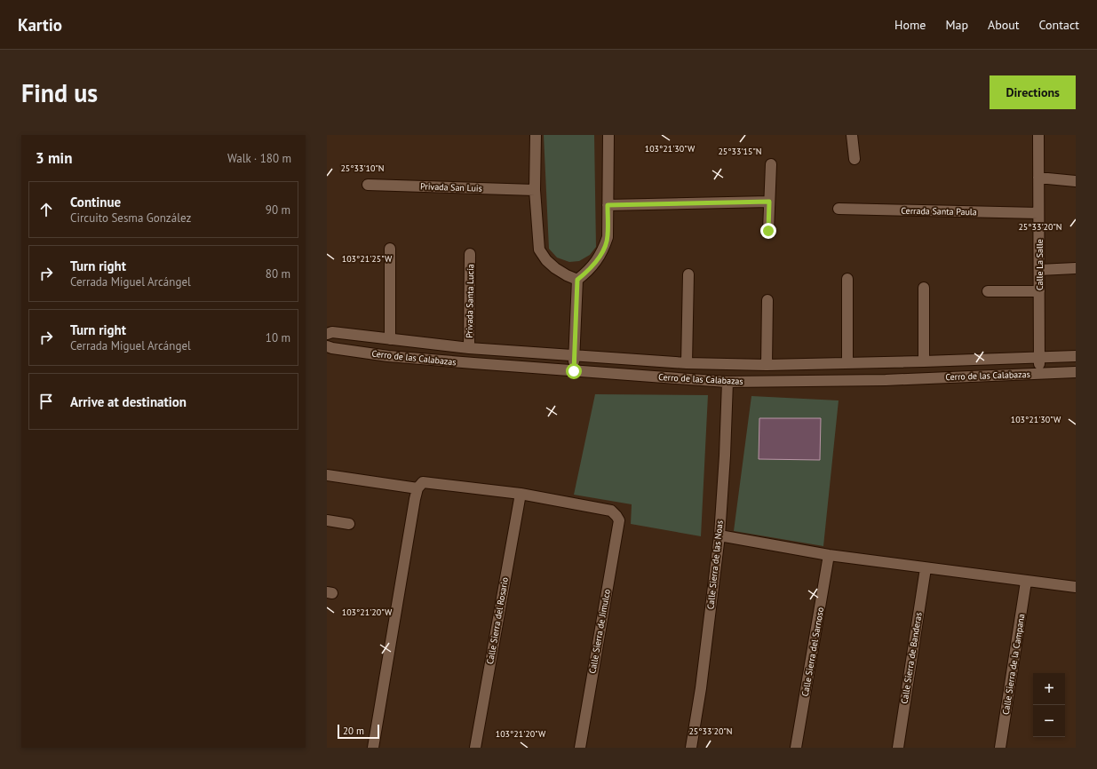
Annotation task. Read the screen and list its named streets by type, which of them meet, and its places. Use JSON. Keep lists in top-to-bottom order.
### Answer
{
  "streets": {
    "street": [
      "Privada San Luis",
      "Cerrada Santa Paula",
      "Calle La Salle",
      "Privada Santa Lucía",
      "Cerro de las Calabazas",
      "Calle Sierra de las Noas",
      "Calle Sierra del Rosario",
      "Calle Sierra de Jimulco",
      "Calle Sierra del Sarnoso",
      "Calle Sierra de Banderas",
      "Calle Sierra de la Campana"
    ]
  },
  "crossings": [
    ["Cerrada Santa Paula", "Calle La Salle"],
    ["Calle La Salle", "Cerro de las Calabazas"],
    ["Privada Santa Lucía", "Cerro de las Calabazas"],
    ["Cerro de las Calabazas", "Calle Sierra de las Noas"],
    ["Calle Sierra del Rosario", "Calle Sierra de Jimulco"]
  ],
  "scale_bar": "20 m",
  "page": {
    "header": "Kartio",
    "nav": [
      "Home",
      "Map",
      "About",
      "Contact"
    ],
    "buttons": "Directions",
    "title": "Find us",
    "heading": ["3 min", "Walk · 180 m"],
    "list": [
      ["Continue", "Circuito Sesma González", "90 m"],
      ["Turn right", "Cerrada Miguel Arcángel", "80 m"],
      ["Turn right", "Cerrada Miguel Arcángel", "10 m"],
      "Arrive at destination"
    ],
    "map_buttons": ["+", "−"],
    "scale": "20 m"
  },
  "coordinates": [
    "103°21'30\"W",
    "25°33'15\"N",
    "25°33'10\"N",
    "25°33'20\"N",
    "103°21'25\"W",
    "103°21'20\"W"
  ]
}
